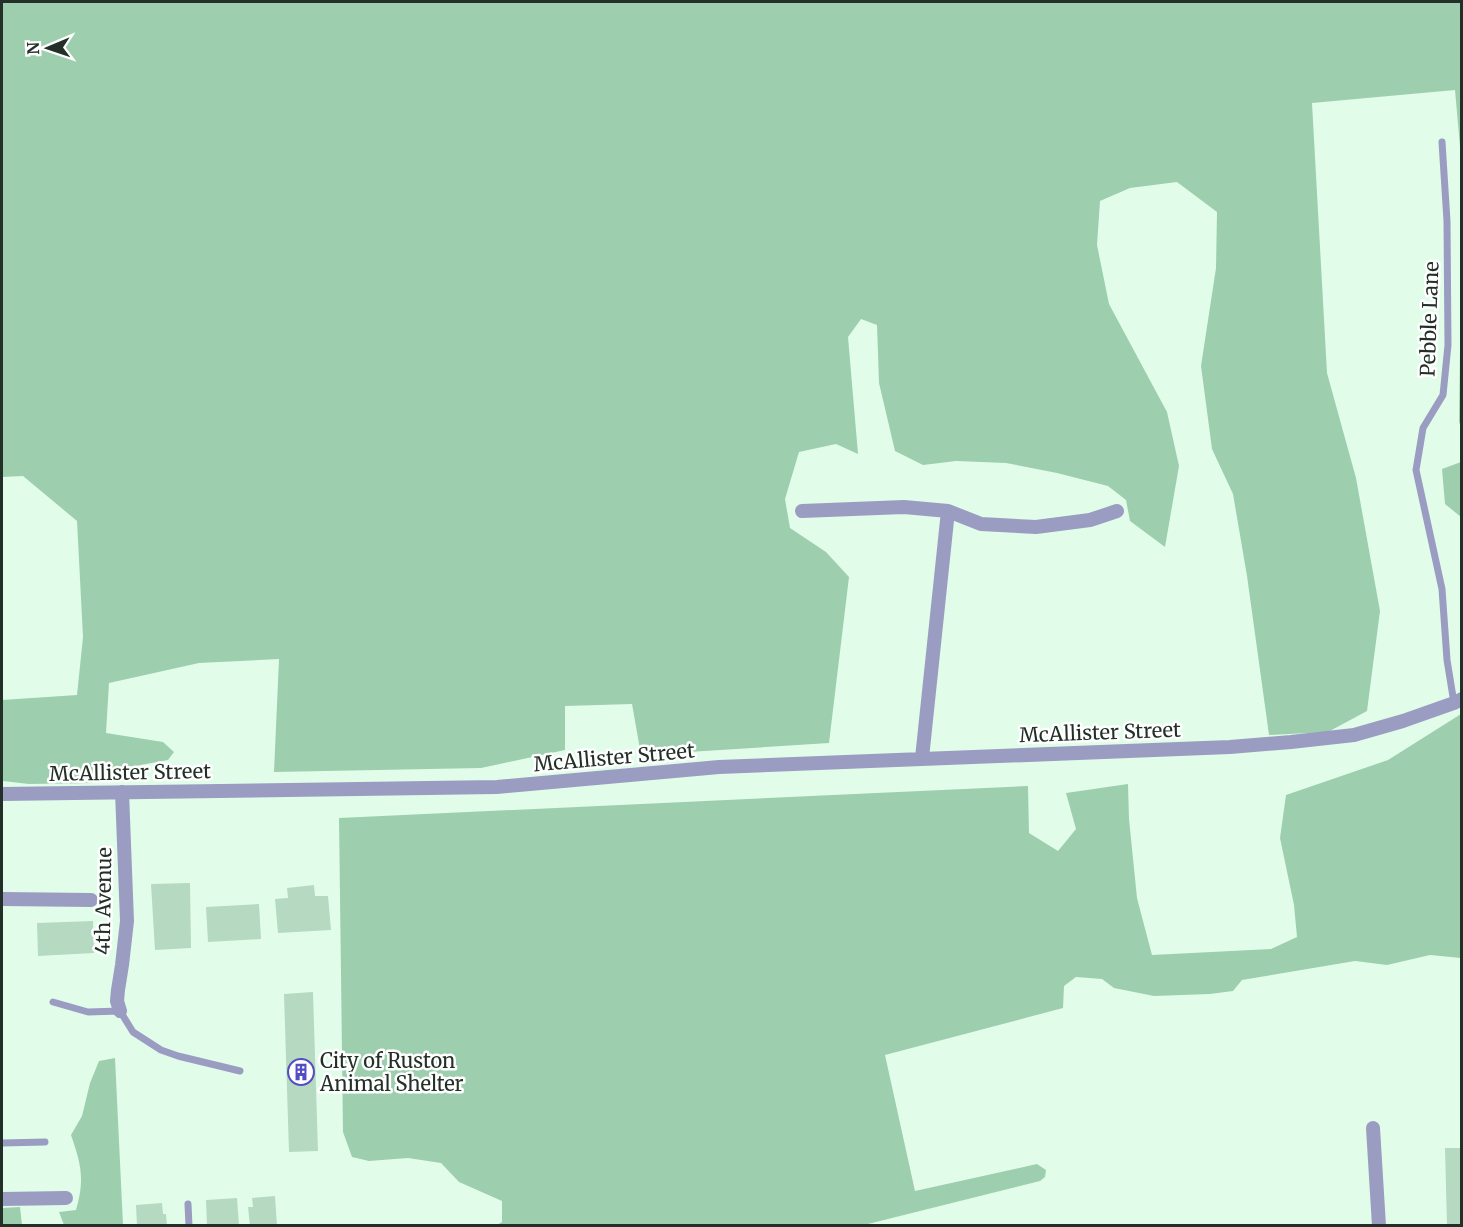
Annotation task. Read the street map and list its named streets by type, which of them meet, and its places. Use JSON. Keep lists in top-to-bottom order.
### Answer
{
  "streets": {
    "street": ["McAllister Street", "4th Avenue"],
    "lane": ["Pebble Lane"]
  },
  "crossings": [
    ["Pebble Lane", "McAllister Street"],
    ["McAllister Street", "4th Avenue"]
  ],
  "places": {
    "building": ["City of Ruston Animal Shelter"]
  },
  "north": "left"
}
